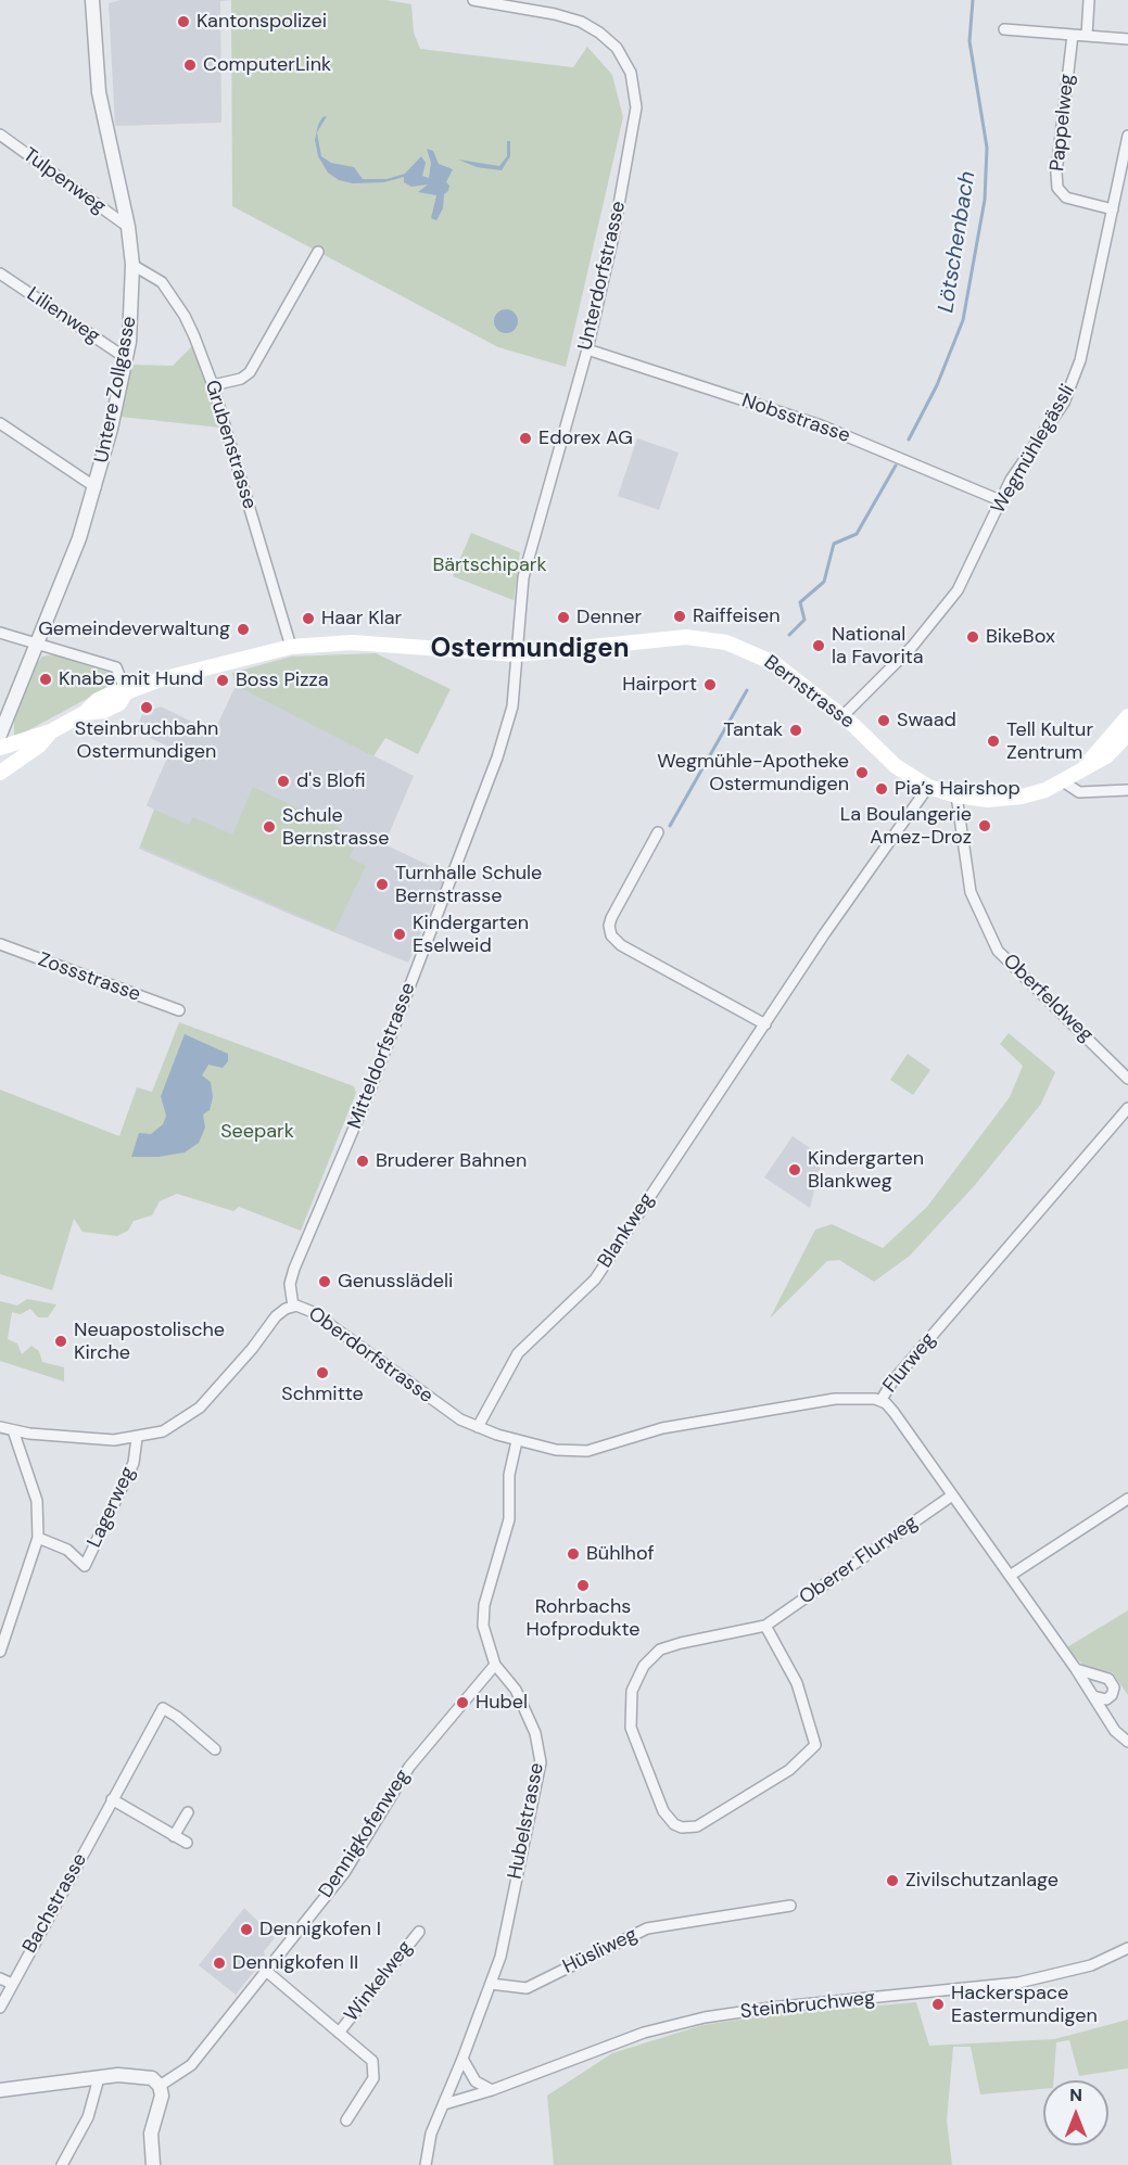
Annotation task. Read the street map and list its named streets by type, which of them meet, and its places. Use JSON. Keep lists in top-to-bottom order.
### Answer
{
  "streets": {
    "main road": ["Bernstrasse"],
    "street": [
      "Pappelweg",
      "Tulpenweg",
      "Unterdorfstrasse",
      "Lilienweg",
      "Untere Zollgasse",
      "Nobsstrasse",
      "Grubenstrasse",
      "Wegmühlegässli",
      "Zossstrasse",
      "Oberfeldweg",
      "Mitteldorfstrasse",
      "Blankweg",
      "Oberdorfstrasse",
      "Flurweg",
      "Lagerweg",
      "Oberer Flurweg",
      "Hubelstrasse",
      "Dennigkofenweg",
      "Bachstrasse",
      "Hüsliweg",
      "Winkelweg",
      "Steinbruchweg"
    ]
  },
  "crossings": [
    ["Pappelweg", "Wegmühlegässli"],
    ["Tulpenweg", "Untere Zollgasse"],
    ["Unterdorfstrasse", "Nobsstrasse"],
    ["Unterdorfstrasse", "Bernstrasse"],
    ["Unterdorfstrasse", "Mitteldorfstrasse"],
    ["Lilienweg", "Untere Zollgasse"],
    ["Untere Zollgasse", "Grubenstrasse"],
    ["Untere Zollgasse", "Bernstrasse"],
    ["Nobsstrasse", "Wegmühlegässli"],
    ["Grubenstrasse", "Bernstrasse"],
    ["Wegmühlegässli", "Bernstrasse"],
    ["Bernstrasse", "Oberfeldweg"],
    ["Bernstrasse", "Mitteldorfstrasse"],
    ["Bernstrasse", "Blankweg"],
    ["Mitteldorfstrasse", "Oberdorfstrasse"],
    ["Blankweg", "Oberdorfstrasse"],
    ["Oberdorfstrasse", "Flurweg"],
    ["Oberdorfstrasse", "Lagerweg"],
    ["Oberdorfstrasse", "Hubelstrasse"],
    ["Flurweg", "Hubelstrasse"],
    ["Hubelstrasse", "Dennigkofenweg"],
    ["Hubelstrasse", "Hüsliweg"],
    ["Hubelstrasse", "Steinbruchweg"],
    ["Dennigkofenweg", "Winkelweg"]
  ],
  "districts": ["Ostermundigen"],
  "water": ["Lötschenbach"],
  "parks": ["Bärtschipark", "Seepark"],
  "places": [
    "Kantonspolizei",
    "ComputerLink",
    "Edorex AG",
    "Raiffeisen",
    "Denner",
    "Haar Klar",
    "Gemeindeverwaltung",
    "BikeBox",
    "National la Favorita",
    "Knabe mit Hund",
    "Boss Pizza",
    "Hairport",
    "Steinbruchbahn Ostermundigen",
    "Swaad",
    "Tantak",
    "Tell Kultur Zentrum",
    "Wegmühle-Apotheke Ostermundigen",
    "d's Blofi",
    "Pia’s Hairshop",
    "La Boulangerie Amez-Droz",
    "Schule Bernstrasse",
    "Turnhalle Schule Bernstrasse",
    "Kindergarten Eselweid",
    "Bruderer Bahnen",
    "Kindergarten Blankweg",
    "Genusslädeli",
    "Neuapostolische Kirche",
    "Schmitte",
    "Bühlhof",
    "Rohrbachs Hofprodukte",
    "Hubel",
    "Zivilschutzanlage",
    "Dennigkofen I",
    "Dennigkofen II",
    "Hackerspace Eastermundigen"
  ],
  "north": "top"
}
